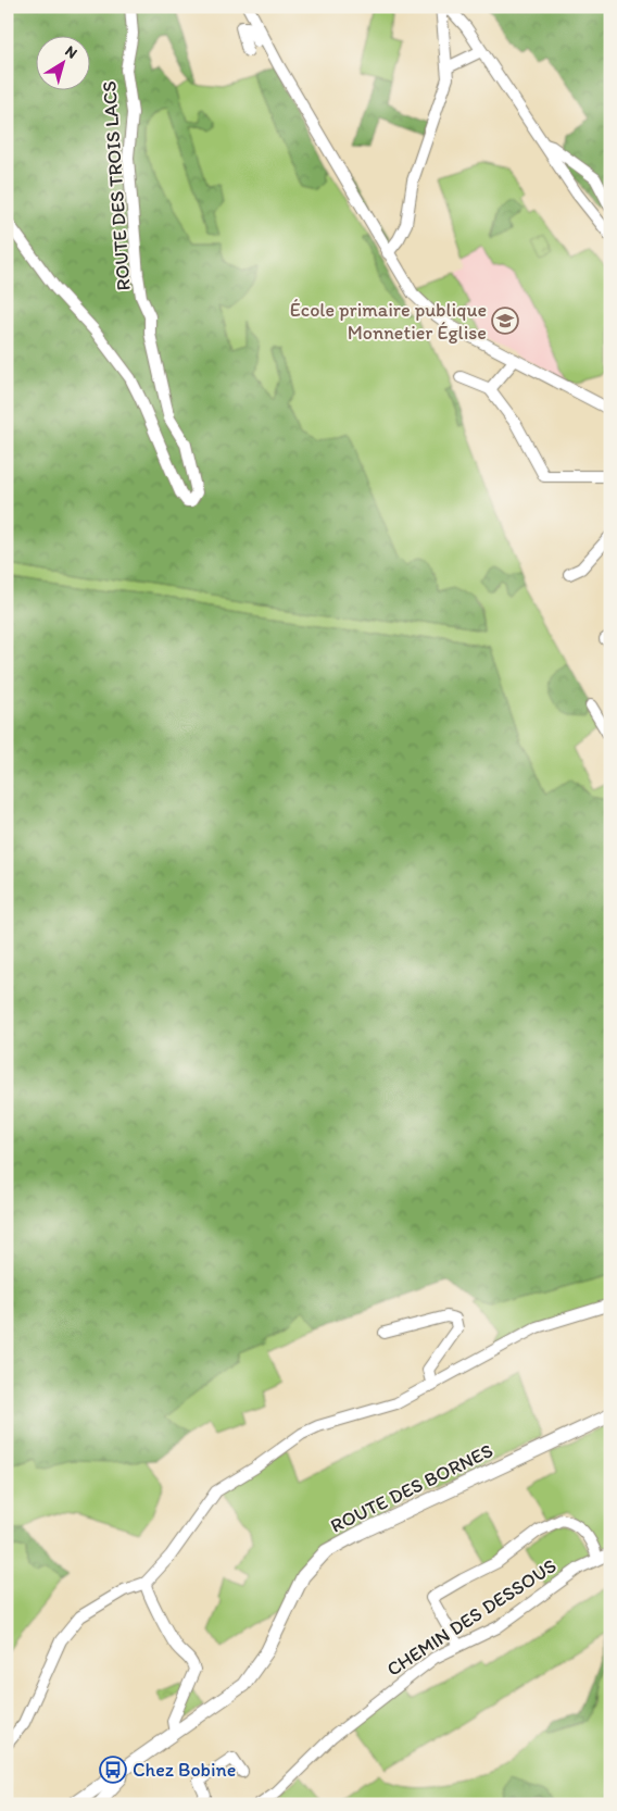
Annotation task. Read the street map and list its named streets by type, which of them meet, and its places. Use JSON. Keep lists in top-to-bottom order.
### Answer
{
  "streets": {
    "main road": ["ROUTE DES BORNES"],
    "street": ["ROUTE DES TROIS LACS", "CHEMIN DES DESSOUS"]
  },
  "places": {
    "school or university": ["École primaire publique Monnetier Église"],
    "bus stop": ["Chez Bobine"]
  },
  "north": "top right"
}
